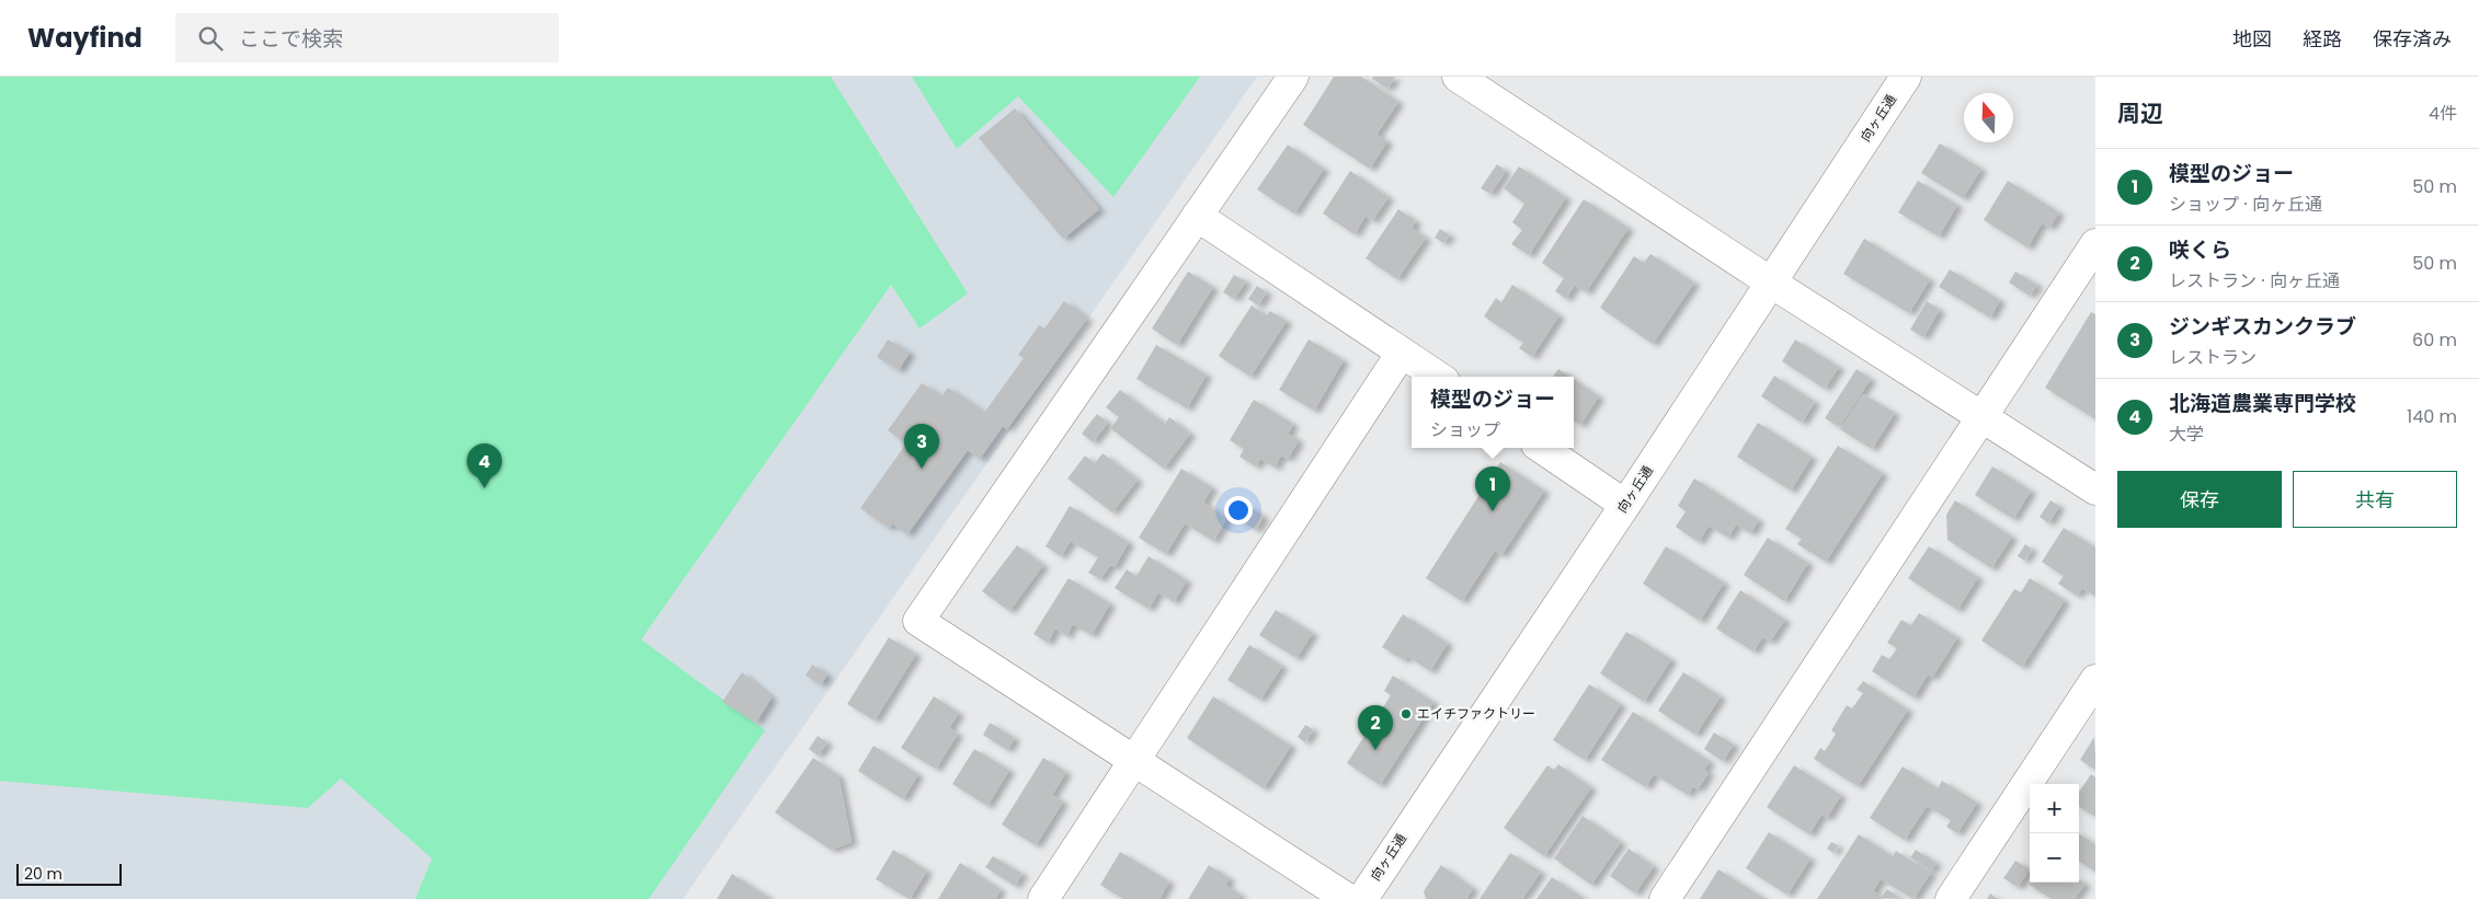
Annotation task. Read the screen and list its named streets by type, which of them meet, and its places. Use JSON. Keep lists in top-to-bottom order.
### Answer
{
  "streets": {
    "street": ["向ヶ丘通"]
  },
  "places": ["エイチファクトリー"],
  "scale_bar": "20 m",
  "north": "top",
  "page": {
    "header": "Wayfind",
    "search": "ここで検索",
    "nav": ["地図", "経路", "保存済み"],
    "heading": ["周辺", "4件"],
    "list": [
      {
        "mark": "1",
        "name": "模型のジョー",
        "note": "ショップ · 向ヶ丘通",
        "value": "50 m"
      },
      {
        "mark": "2",
        "name": "咲くら",
        "note": "レストラン · 向ヶ丘通",
        "value": "50 m"
      },
      {
        "mark": "3",
        "name": "ジンギスカンクラブ",
        "note": "レストラン",
        "value": "60 m"
      },
      {
        "mark": "4",
        "name": "北海道農業専門学校",
        "note": "大学",
        "value": "140 m"
      }
    ],
    "popup": ["模型のジョー", "ショップ"],
    "pins": [
      "3",
      "4",
      "1",
      "2"
    ],
    "buttons": ["保存", "共有"],
    "map_buttons": ["+", "−"],
    "scale": "20 m"
  }
}
